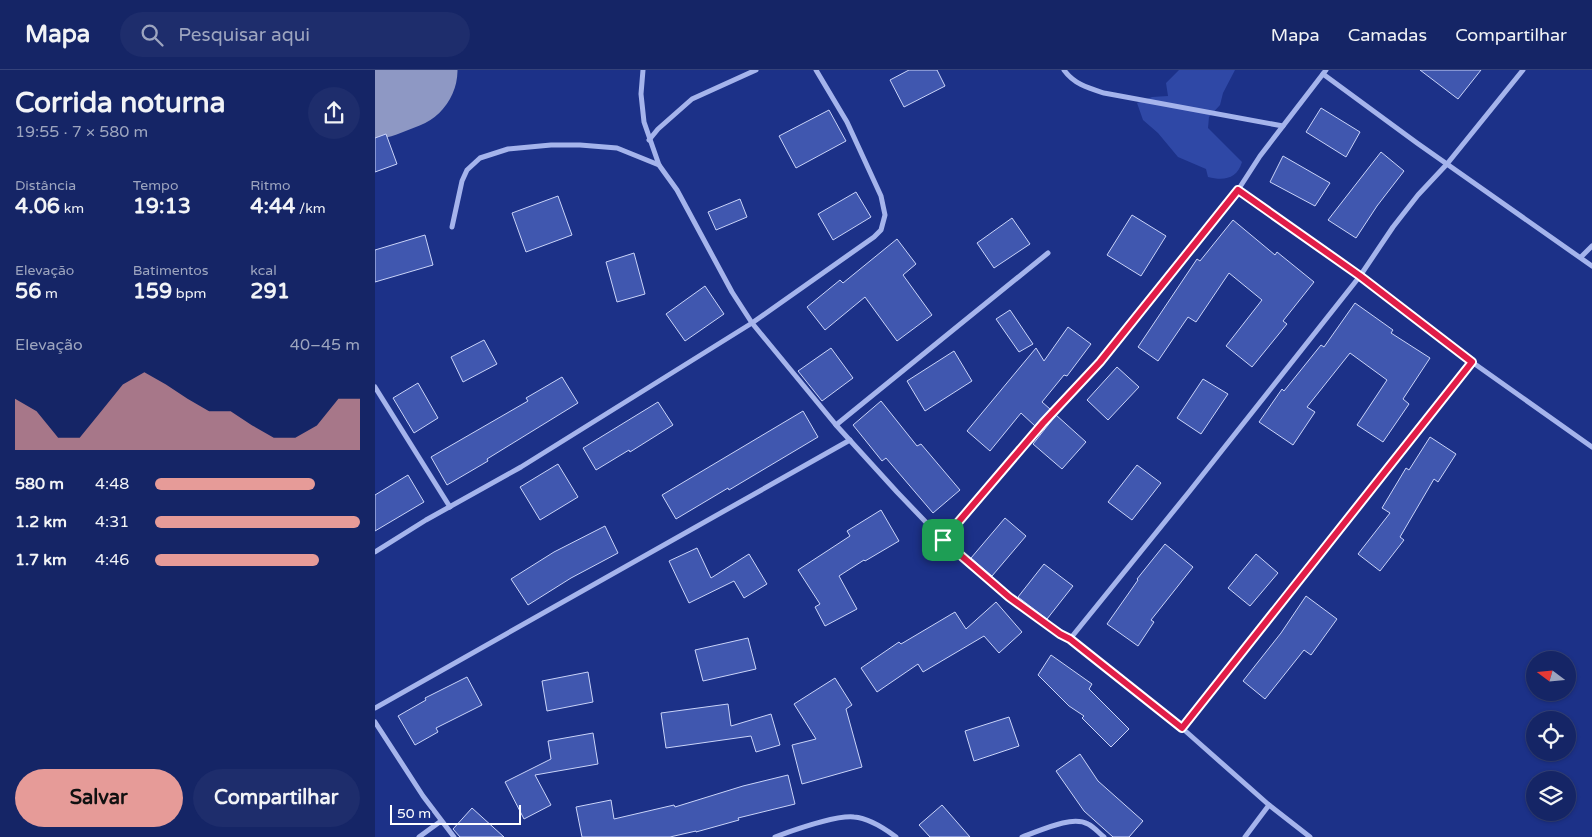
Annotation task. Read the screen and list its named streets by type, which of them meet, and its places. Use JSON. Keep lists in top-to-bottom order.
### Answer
{
  "scale_bar": "50 m",
  "north": "left",
  "page": {
    "header": "Mapa",
    "search": "Pesquisar aqui",
    "nav": ["Mapa", "Camadas", "Compartilhar"],
    "heading": ["Corrida noturna", "19:55 · 7 × 580 m"],
    "stats": [
      ["Distância", "4.06 km"],
      ["Tempo", "19:13"],
      ["Ritmo", "4:44 /km"],
      ["Elevação", "56 m"],
      ["Batimentos", "159 bpm"],
      ["kcal", "291"]
    ],
    "chart": ["Elevação", "40–45 m"],
    "list": [
      {
        "name": "580 m",
        "note": "4:48"
      },
      {
        "name": "1.2 km",
        "note": "4:31"
      },
      {
        "name": "1.7 km",
        "note": "4:46"
      }
    ],
    "buttons": ["Salvar", "Compartilhar"],
    "scale": "50 m"
  }
}
